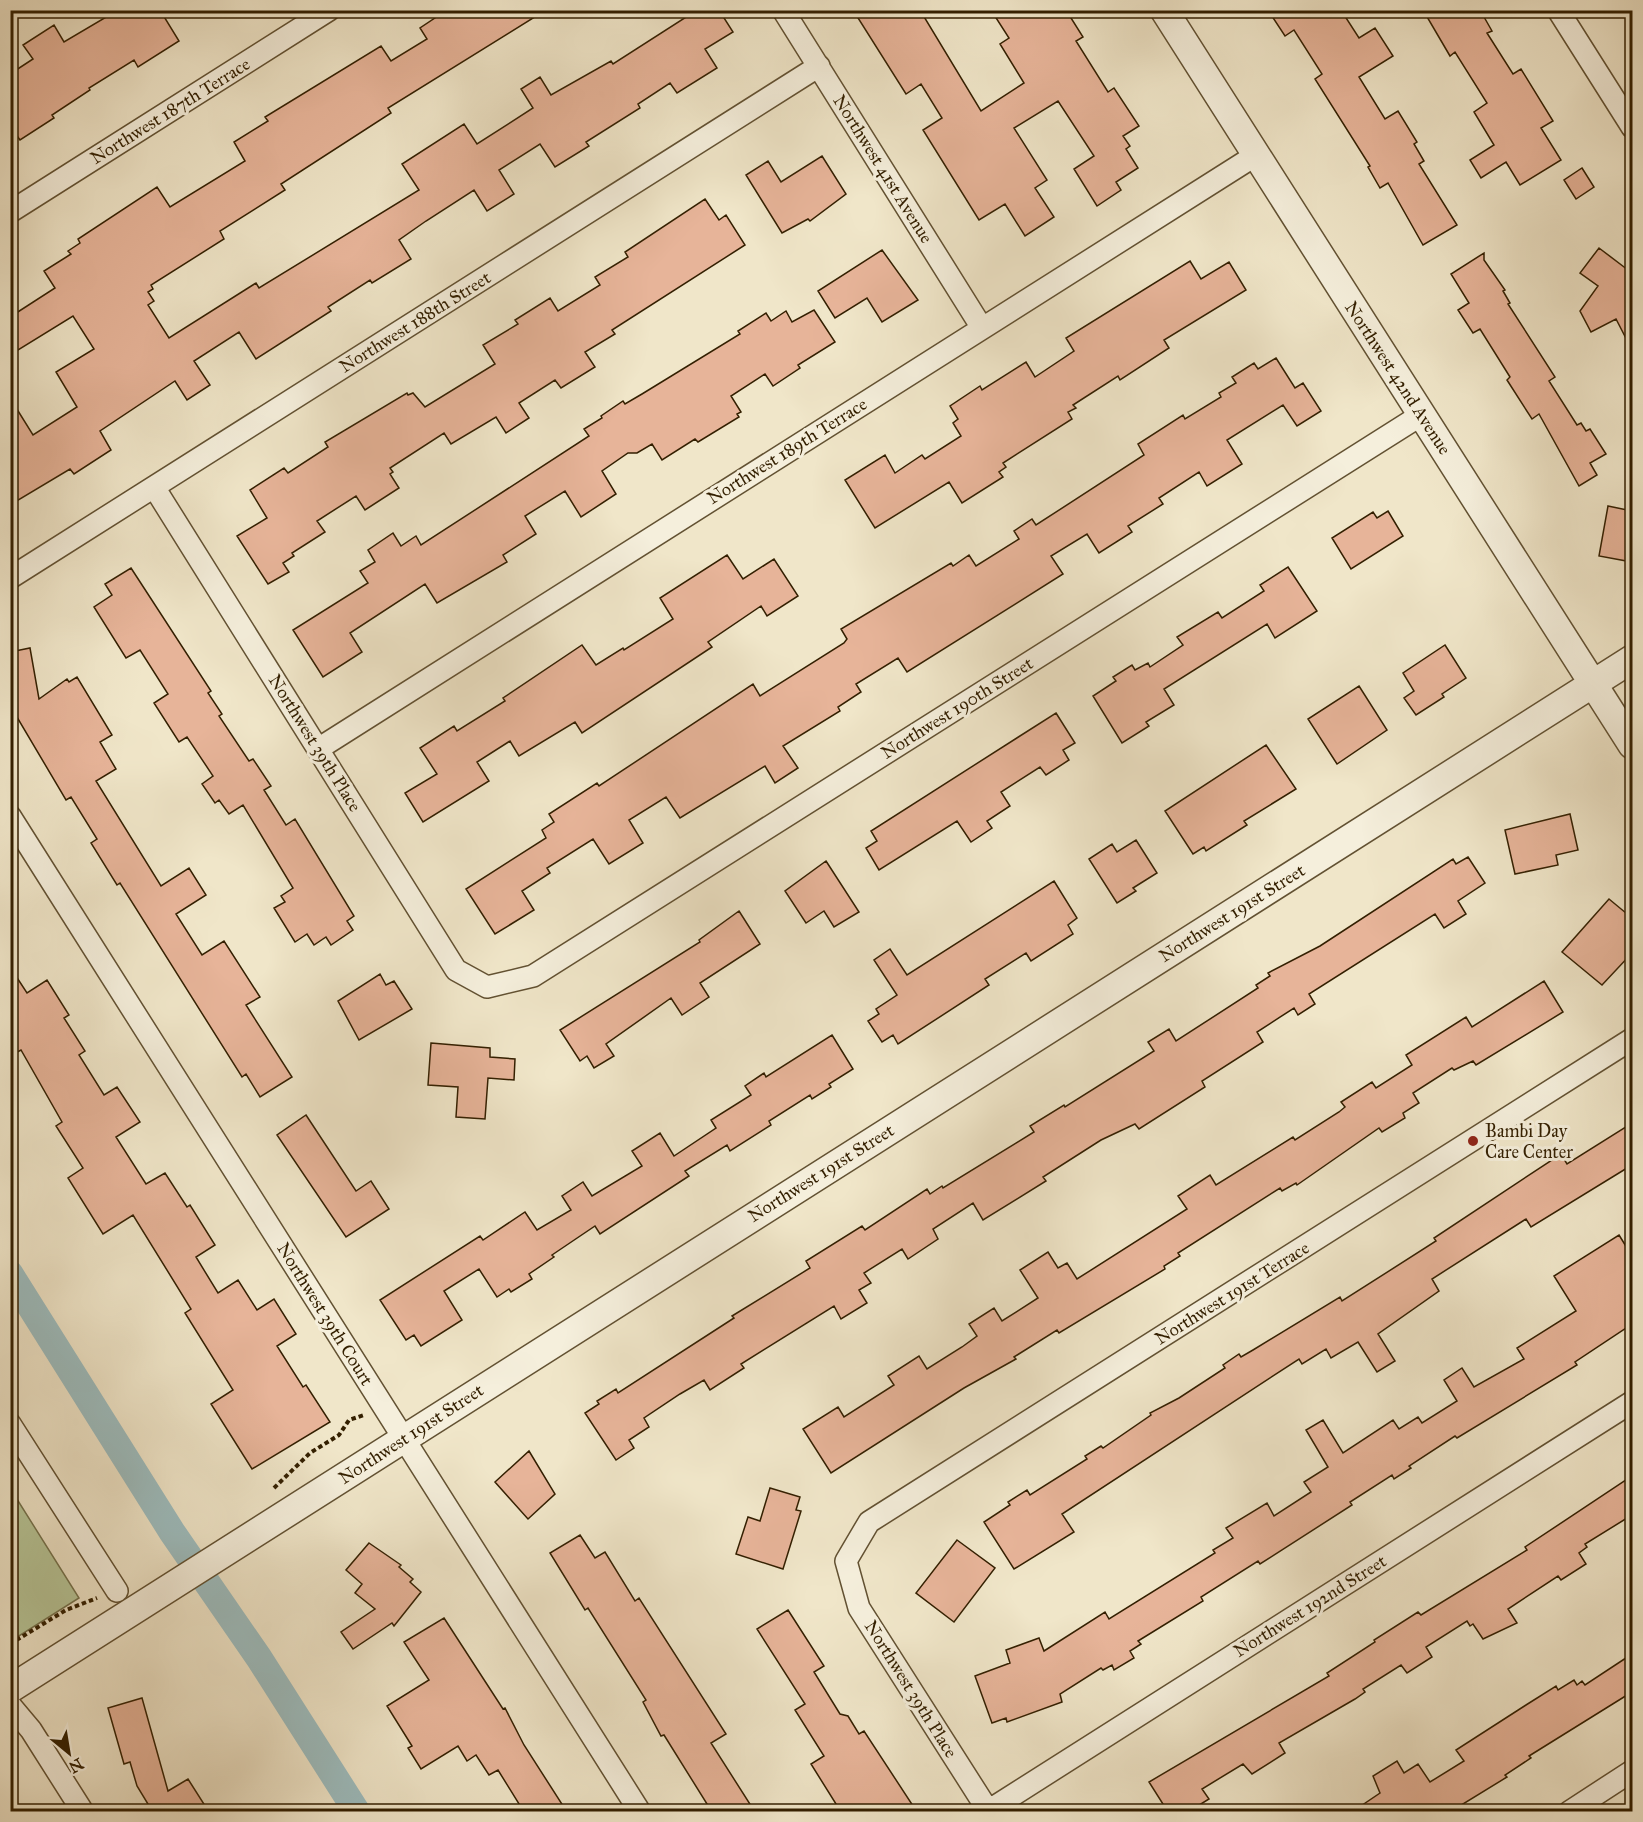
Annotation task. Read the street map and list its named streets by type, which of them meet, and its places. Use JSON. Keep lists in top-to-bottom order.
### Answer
{
  "streets": {
    "street": [
      "Northwest 187th Terrace",
      "Northwest 41st Avenue",
      "Northwest 188th Street",
      "Northwest 42nd Avenue",
      "Northwest 189th Terrace",
      "Northwest 190th Street",
      "Northwest 39th Place",
      "Northwest 191st Street",
      "Northwest 191st Terrace",
      "Northwest 39th Court",
      "Northwest 192nd Street"
    ]
  },
  "crossings": [
    ["Northwest 41st Avenue", "Northwest 188th Street"],
    ["Northwest 41st Avenue", "Northwest 189th Terrace"],
    ["Northwest 188th Street", "Northwest 39th Place"],
    ["Northwest 42nd Avenue", "Northwest 189th Terrace"],
    ["Northwest 42nd Avenue", "Northwest 190th Street"],
    ["Northwest 42nd Avenue", "Northwest 191st Street"],
    ["Northwest 189th Terrace", "Northwest 39th Place"],
    ["Northwest 190th Street", "Northwest 39th Place"],
    ["Northwest 39th Place", "Northwest 191st Terrace"],
    ["Northwest 39th Place", "Northwest 192nd Street"],
    ["Northwest 191st Street", "Northwest 39th Court"]
  ],
  "places": ["Bambi Day Care Center"],
  "north": "bottom right"
}
